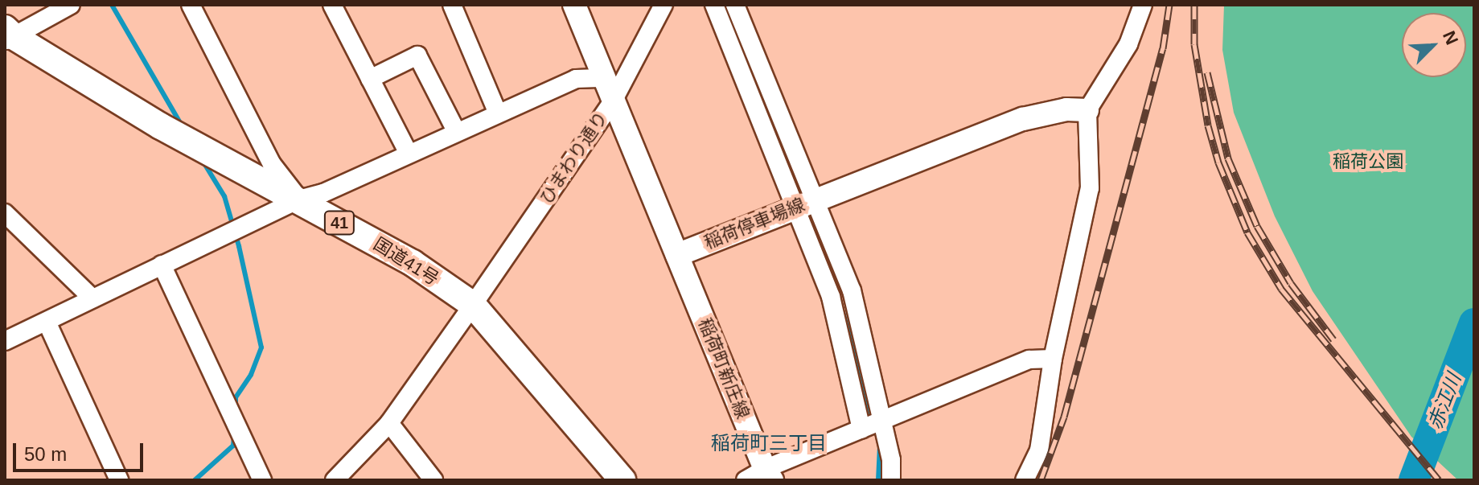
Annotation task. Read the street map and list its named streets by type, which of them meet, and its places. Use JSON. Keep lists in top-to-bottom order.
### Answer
{
  "streets": {
    "highway": ["41", "国道41号"],
    "main road": ["稲荷停車場線", "稲荷町新庄線"],
    "street": ["ひまわり通り"]
  },
  "crossings": [
    ["ひまわり通り", "国道41号"],
    ["稲荷停車場線", "稲荷町新庄線"]
  ],
  "districts": ["稲荷町三丁目"],
  "water": ["赤江川"],
  "parks": ["稲荷公園"],
  "scale_bar": "50 m",
  "north": "top right"
}
